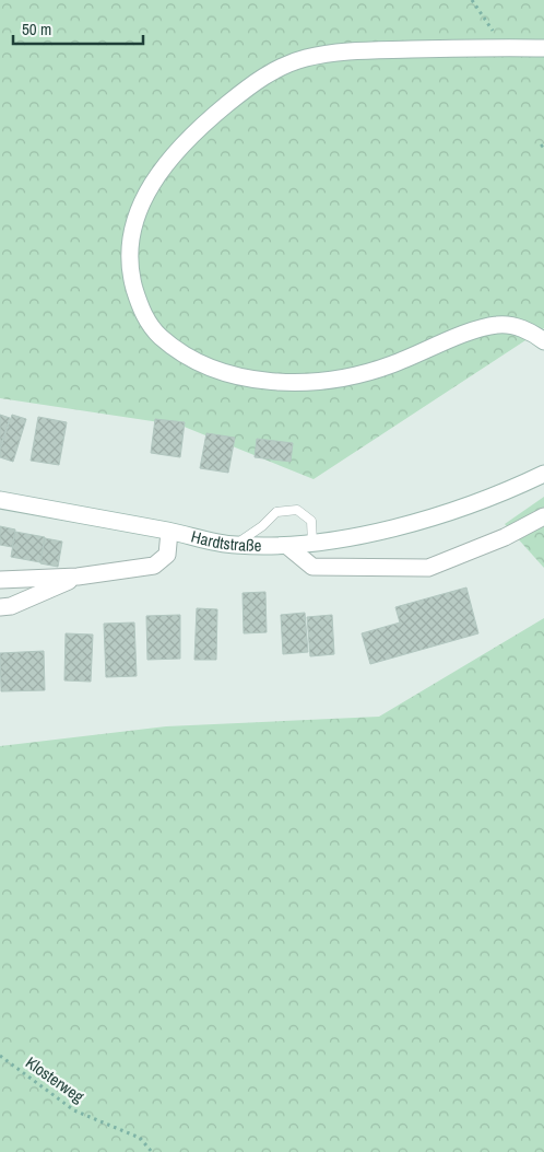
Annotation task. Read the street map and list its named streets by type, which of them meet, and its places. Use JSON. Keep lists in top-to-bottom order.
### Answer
{
  "streets": {
    "main road": ["Hardtstraße"],
    "path": ["Klosterweg"]
  },
  "scale_bar": "50 m"
}
